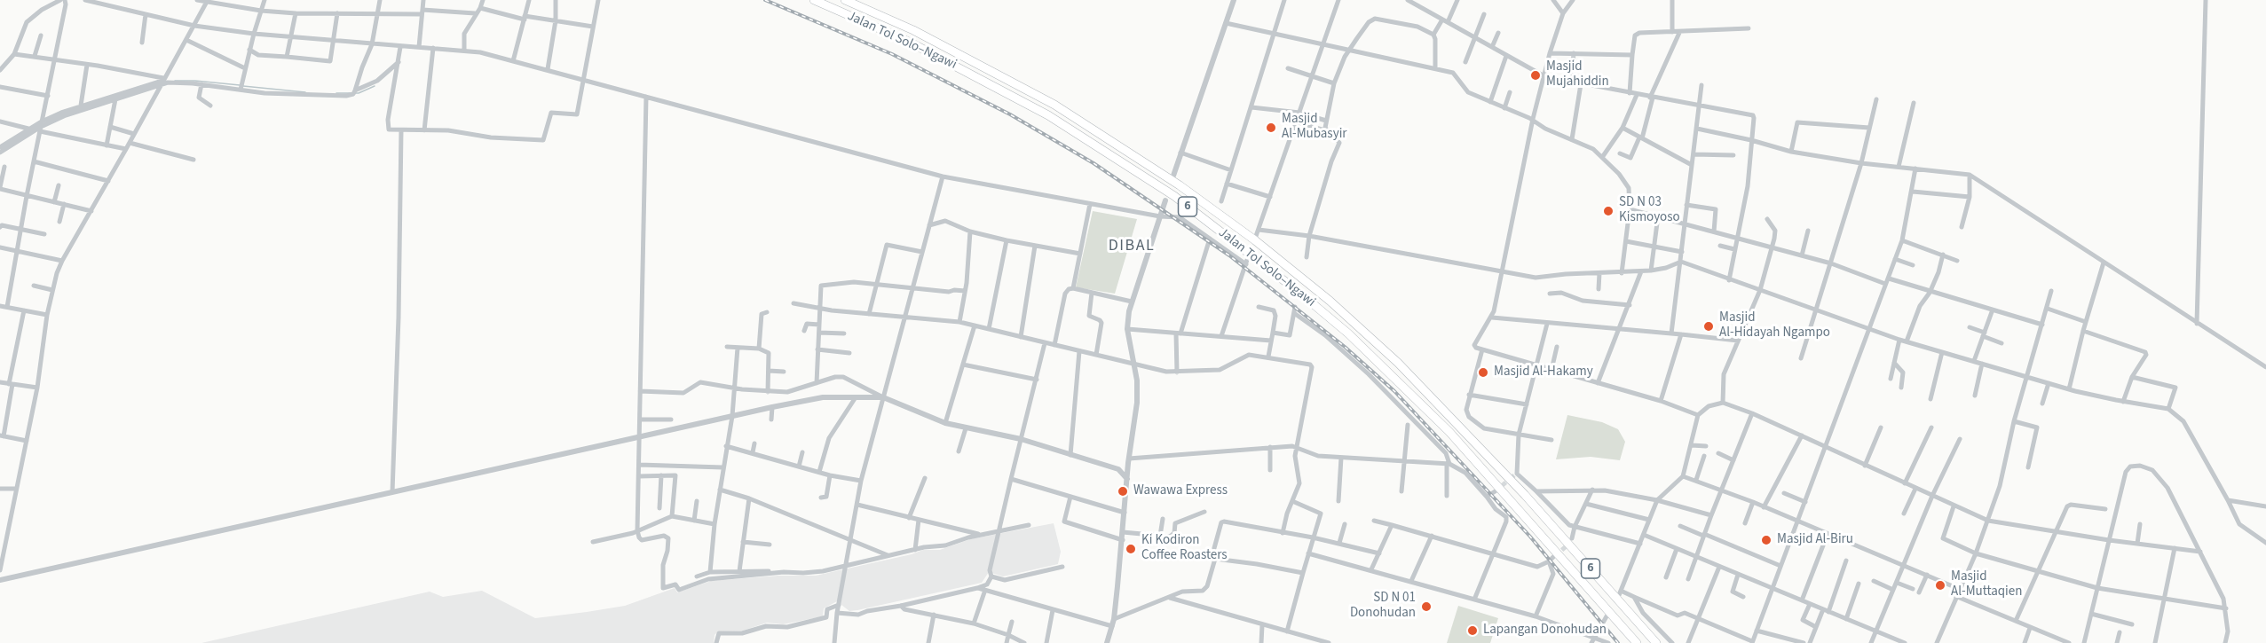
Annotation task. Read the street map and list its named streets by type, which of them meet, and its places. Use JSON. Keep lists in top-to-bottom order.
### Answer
{
  "streets": {
    "highway": ["Jalan Tol Solo–Ngawi", "6"]
  },
  "districts": ["DIBAL"],
  "places": [
    "Masjid Mujahiddin",
    "Masjid Al-Mubasyir",
    "SD N 03 Kismoyoso",
    "Masjid Al-Hidayah Ngampo",
    "Masjid Al-Hakamy",
    "Wawawa Express",
    "Masjid Al-Biru",
    "Ki Kodiron Coffee Roasters",
    "Masjid Al-Muttaqien",
    "SD N 01 Donohudan",
    "Lapangan Donohudan"
  ]
}
